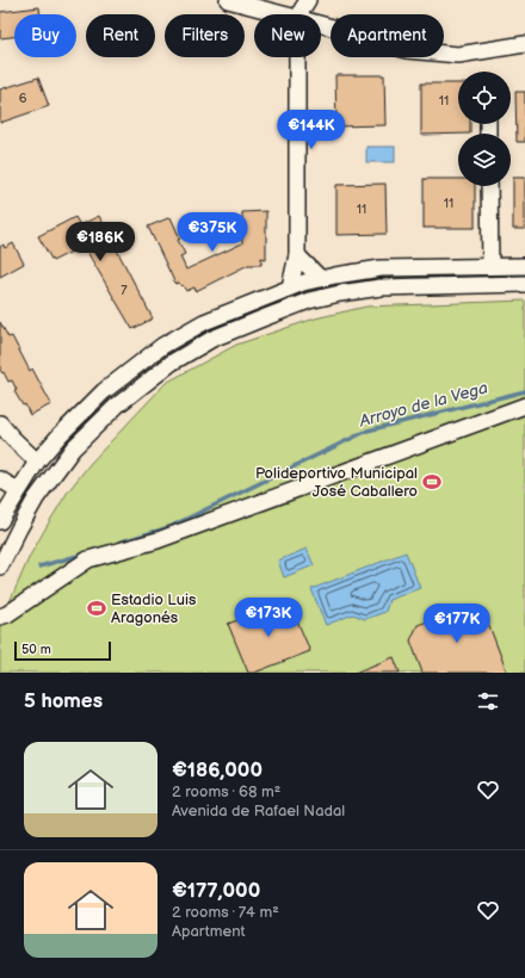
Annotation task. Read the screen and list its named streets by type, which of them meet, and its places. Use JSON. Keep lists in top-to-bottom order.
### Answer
{
  "water": ["Arroyo de la Vega"],
  "places": {
    "sports": ["Polideportivo Municipal José Caballero", "Estadio Luis Aragonés"]
  },
  "house_numbers": [
    "6",
    "11",
    "11",
    "11",
    "7"
  ],
  "scale_bar": "50 m",
  "page": {
    "chip": [
      "Buy",
      "Rent",
      "Filters",
      "New",
      "Apartment"
    ],
    "price": [
      "€144K",
      "€375K",
      "€186K",
      "€173K",
      "€177K"
    ],
    "scale": "50 m",
    "heading": "5 homes",
    "list": [
      {
        "name": "€186,000",
        "note": "2 rooms · 68 m² · Avenida de Rafael Nadal"
      },
      {
        "name": "€177,000",
        "note": "2 rooms · 74 m² · Apartment"
      }
    ]
  }
}
